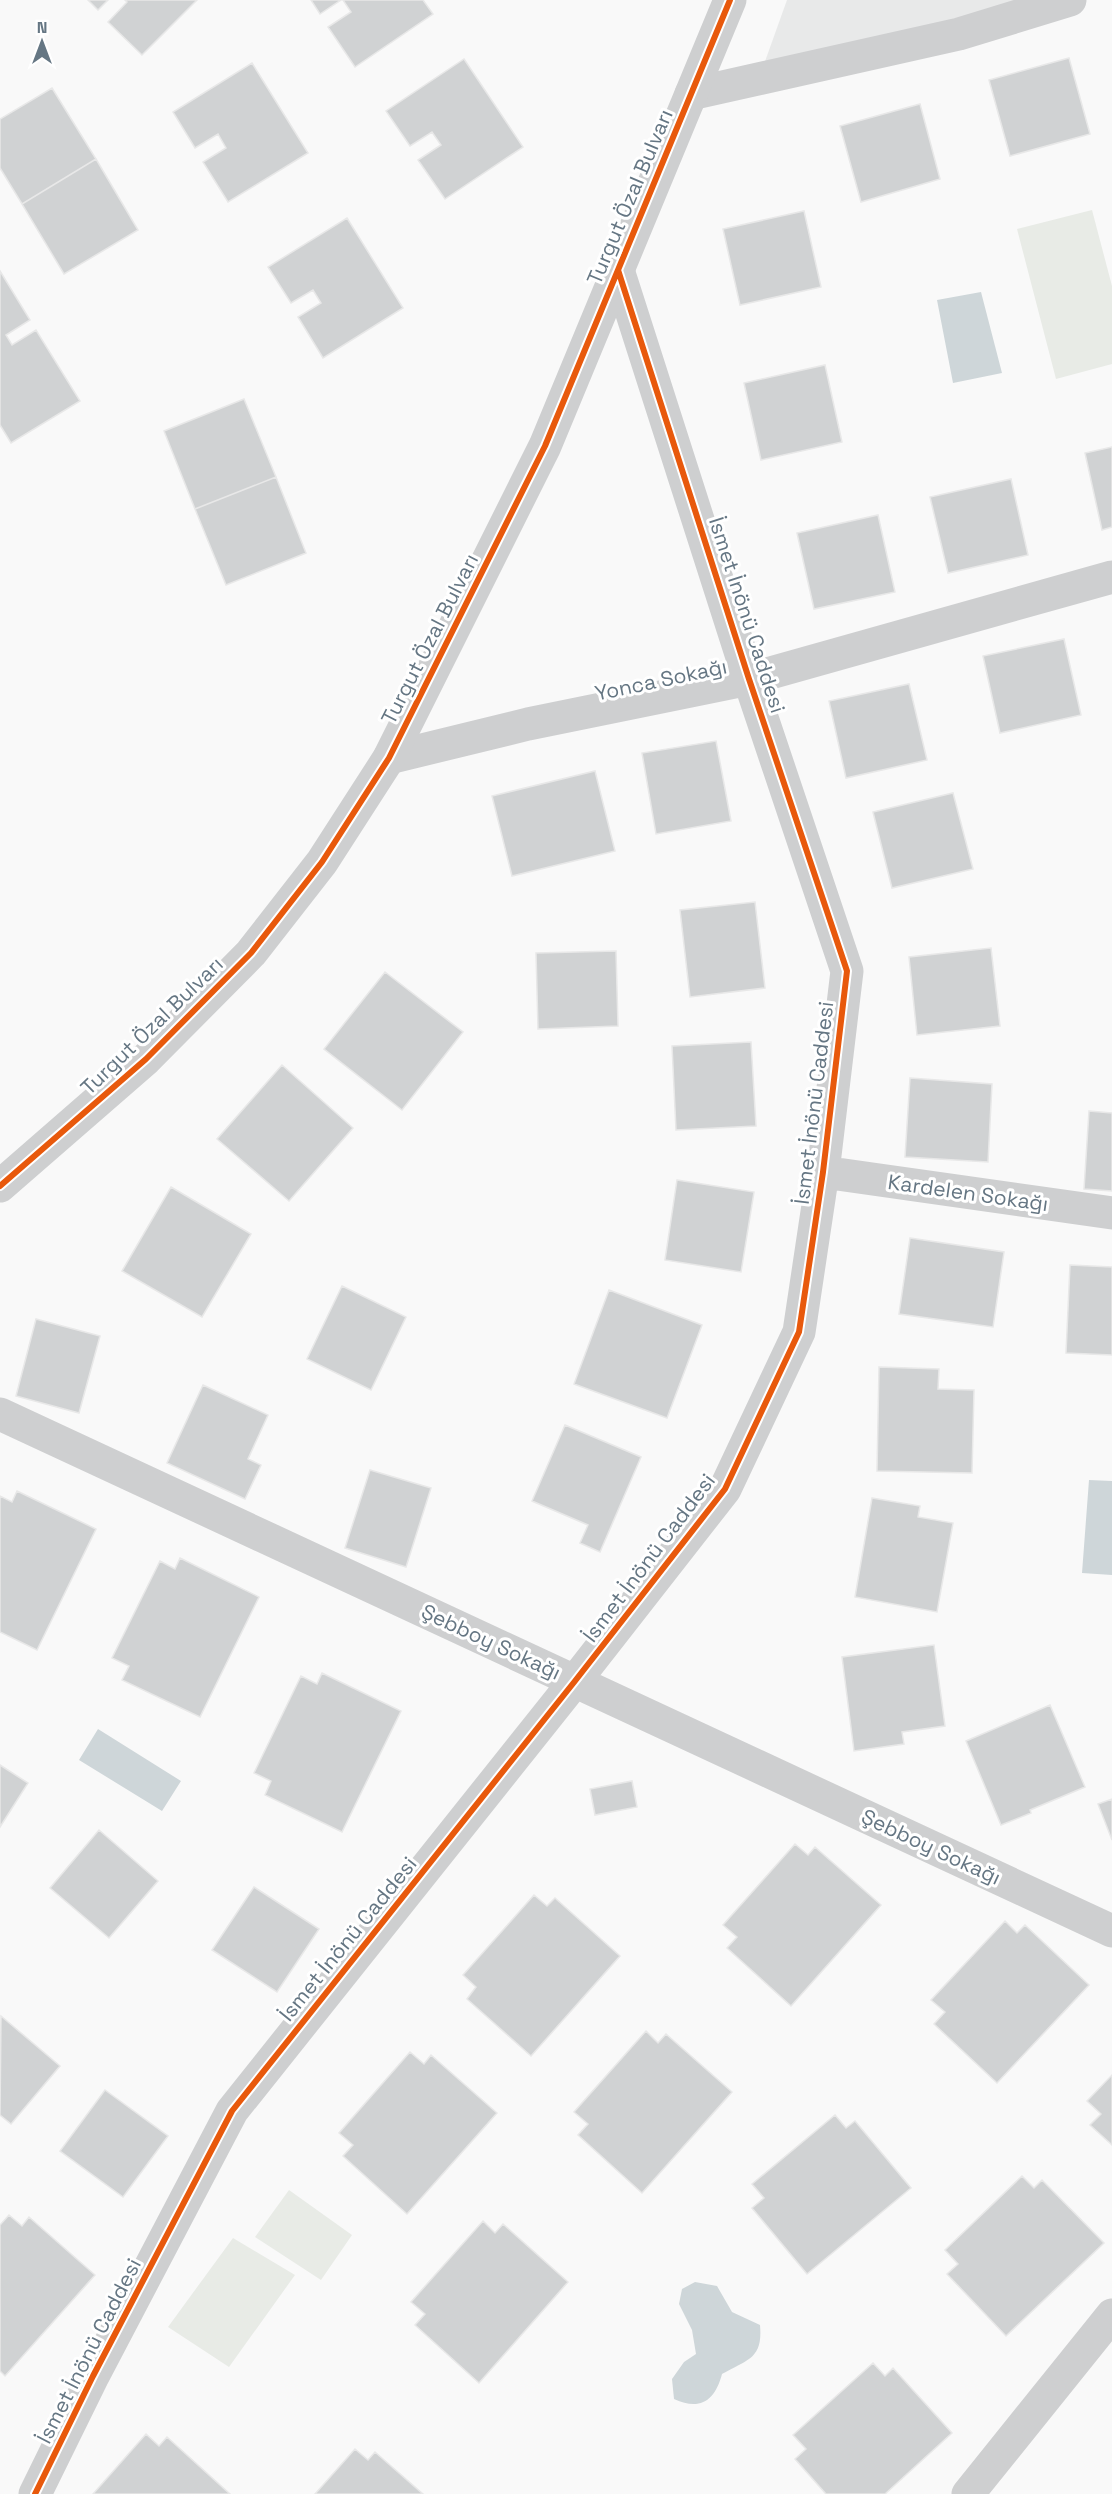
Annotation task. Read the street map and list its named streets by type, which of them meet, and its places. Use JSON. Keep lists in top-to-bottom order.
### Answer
{
  "streets": {
    "street": [
      "Turgut Özal Bulvarı",
      "İsmet İnönü Caddesi",
      "Yonca Sokağı",
      "Kardelen Sokağı",
      "Şebboy Sokağı"
    ]
  },
  "crossings": [
    ["Turgut Özal Bulvarı", "İsmet İnönü Caddesi"],
    ["Turgut Özal Bulvarı", "Yonca Sokağı"],
    ["İsmet İnönü Caddesi", "Yonca Sokağı"],
    ["İsmet İnönü Caddesi", "Kardelen Sokağı"],
    ["İsmet İnönü Caddesi", "Şebboy Sokağı"]
  ],
  "north": "top"
}
